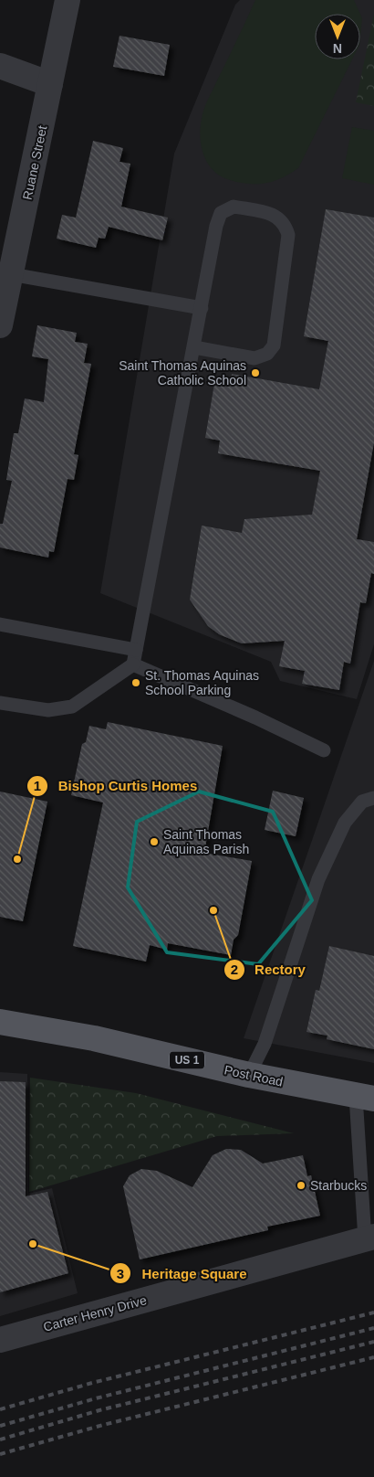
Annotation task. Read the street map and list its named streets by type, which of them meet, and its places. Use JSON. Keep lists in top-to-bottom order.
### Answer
{
  "streets": {
    "main road": ["US 1", "Post Road"],
    "street": ["Ruane Street", "Carter Henry Drive"]
  },
  "places": [
    "Saint Thomas Aquinas Catholic School",
    "St. Thomas Aquinas School Parking",
    "Saint Thomas Aquinas Parish",
    "Bishop Curtis Homes",
    "Rectory",
    "Starbucks",
    "Heritage Square"
  ],
  "north": "bottom"
}
